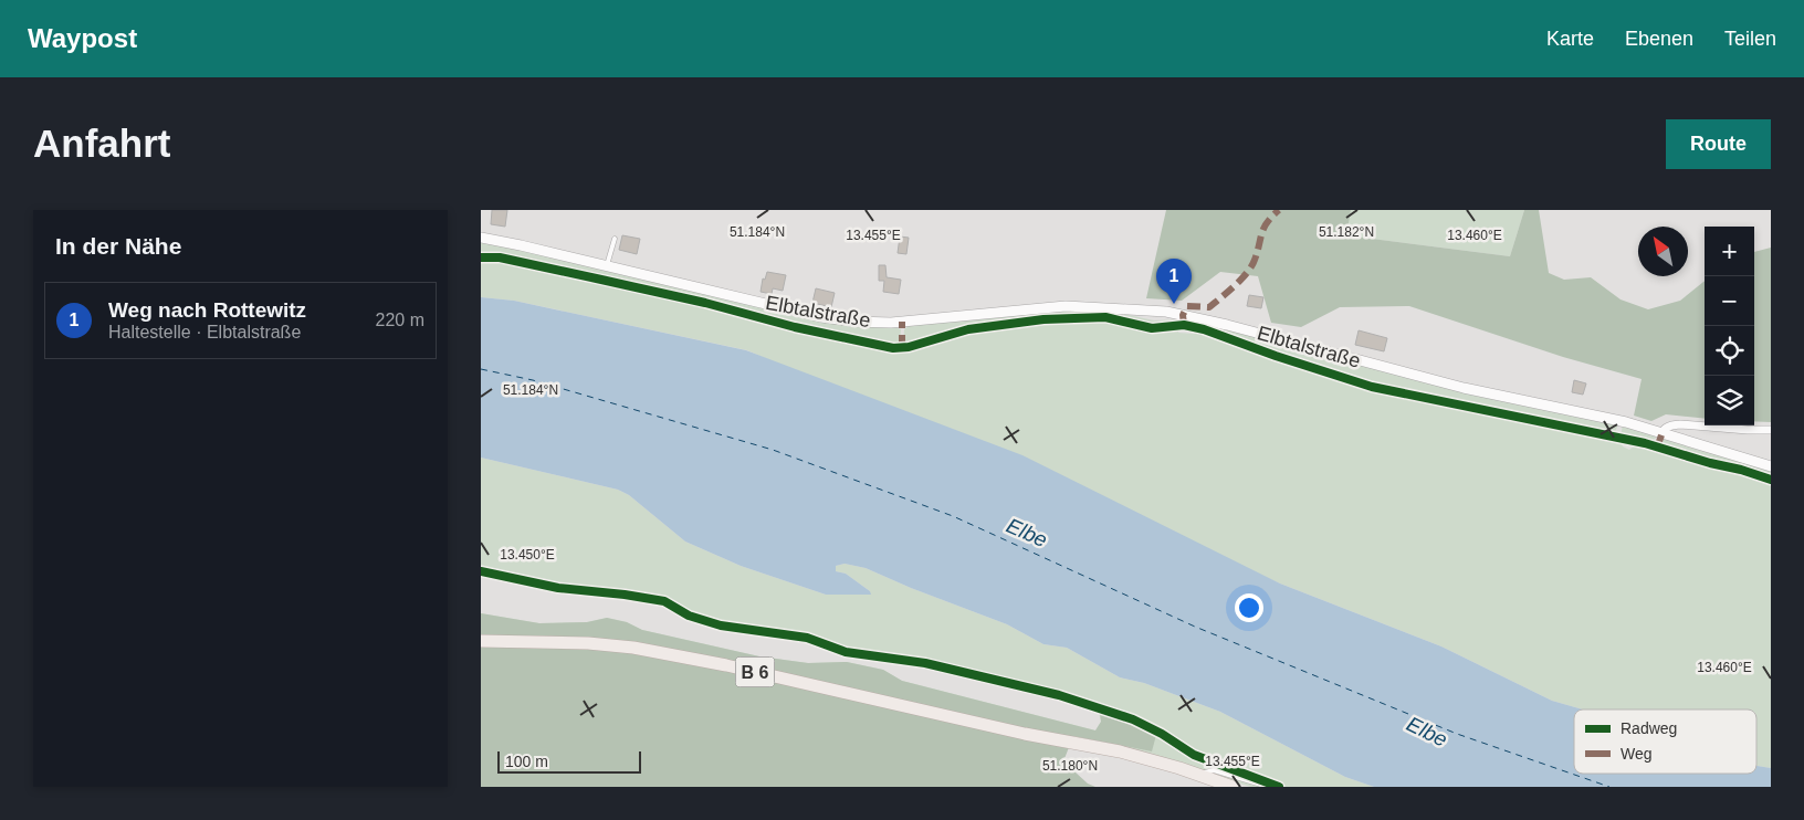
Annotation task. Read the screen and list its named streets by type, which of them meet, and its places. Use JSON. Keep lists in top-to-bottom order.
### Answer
{
  "streets": {
    "main road": ["B 6"],
    "street": ["Elbtalstraße"]
  },
  "water": ["Elbe"],
  "legend": ["Radweg", "Weg"],
  "scale_bar": "100 m",
  "north": "top left",
  "page": {
    "header": "Waypost",
    "nav": ["Karte", "Ebenen", "Teilen"],
    "buttons": "Route",
    "title": "Anfahrt",
    "heading": "In der Nähe",
    "map_buttons": ["+", "−"],
    "pins": "1",
    "list": [
      {
        "mark": "1",
        "name": "Weg nach Rottewitz",
        "note": "Haltestelle · Elbtalstraße",
        "value": "220 m"
      }
    ],
    "scale": "100 m"
  },
  "coordinates": [
    "51.184°N",
    "51.182°N",
    "13.455°E",
    "13.460°E",
    "13.450°E",
    "51.180°N"
  ]
}
